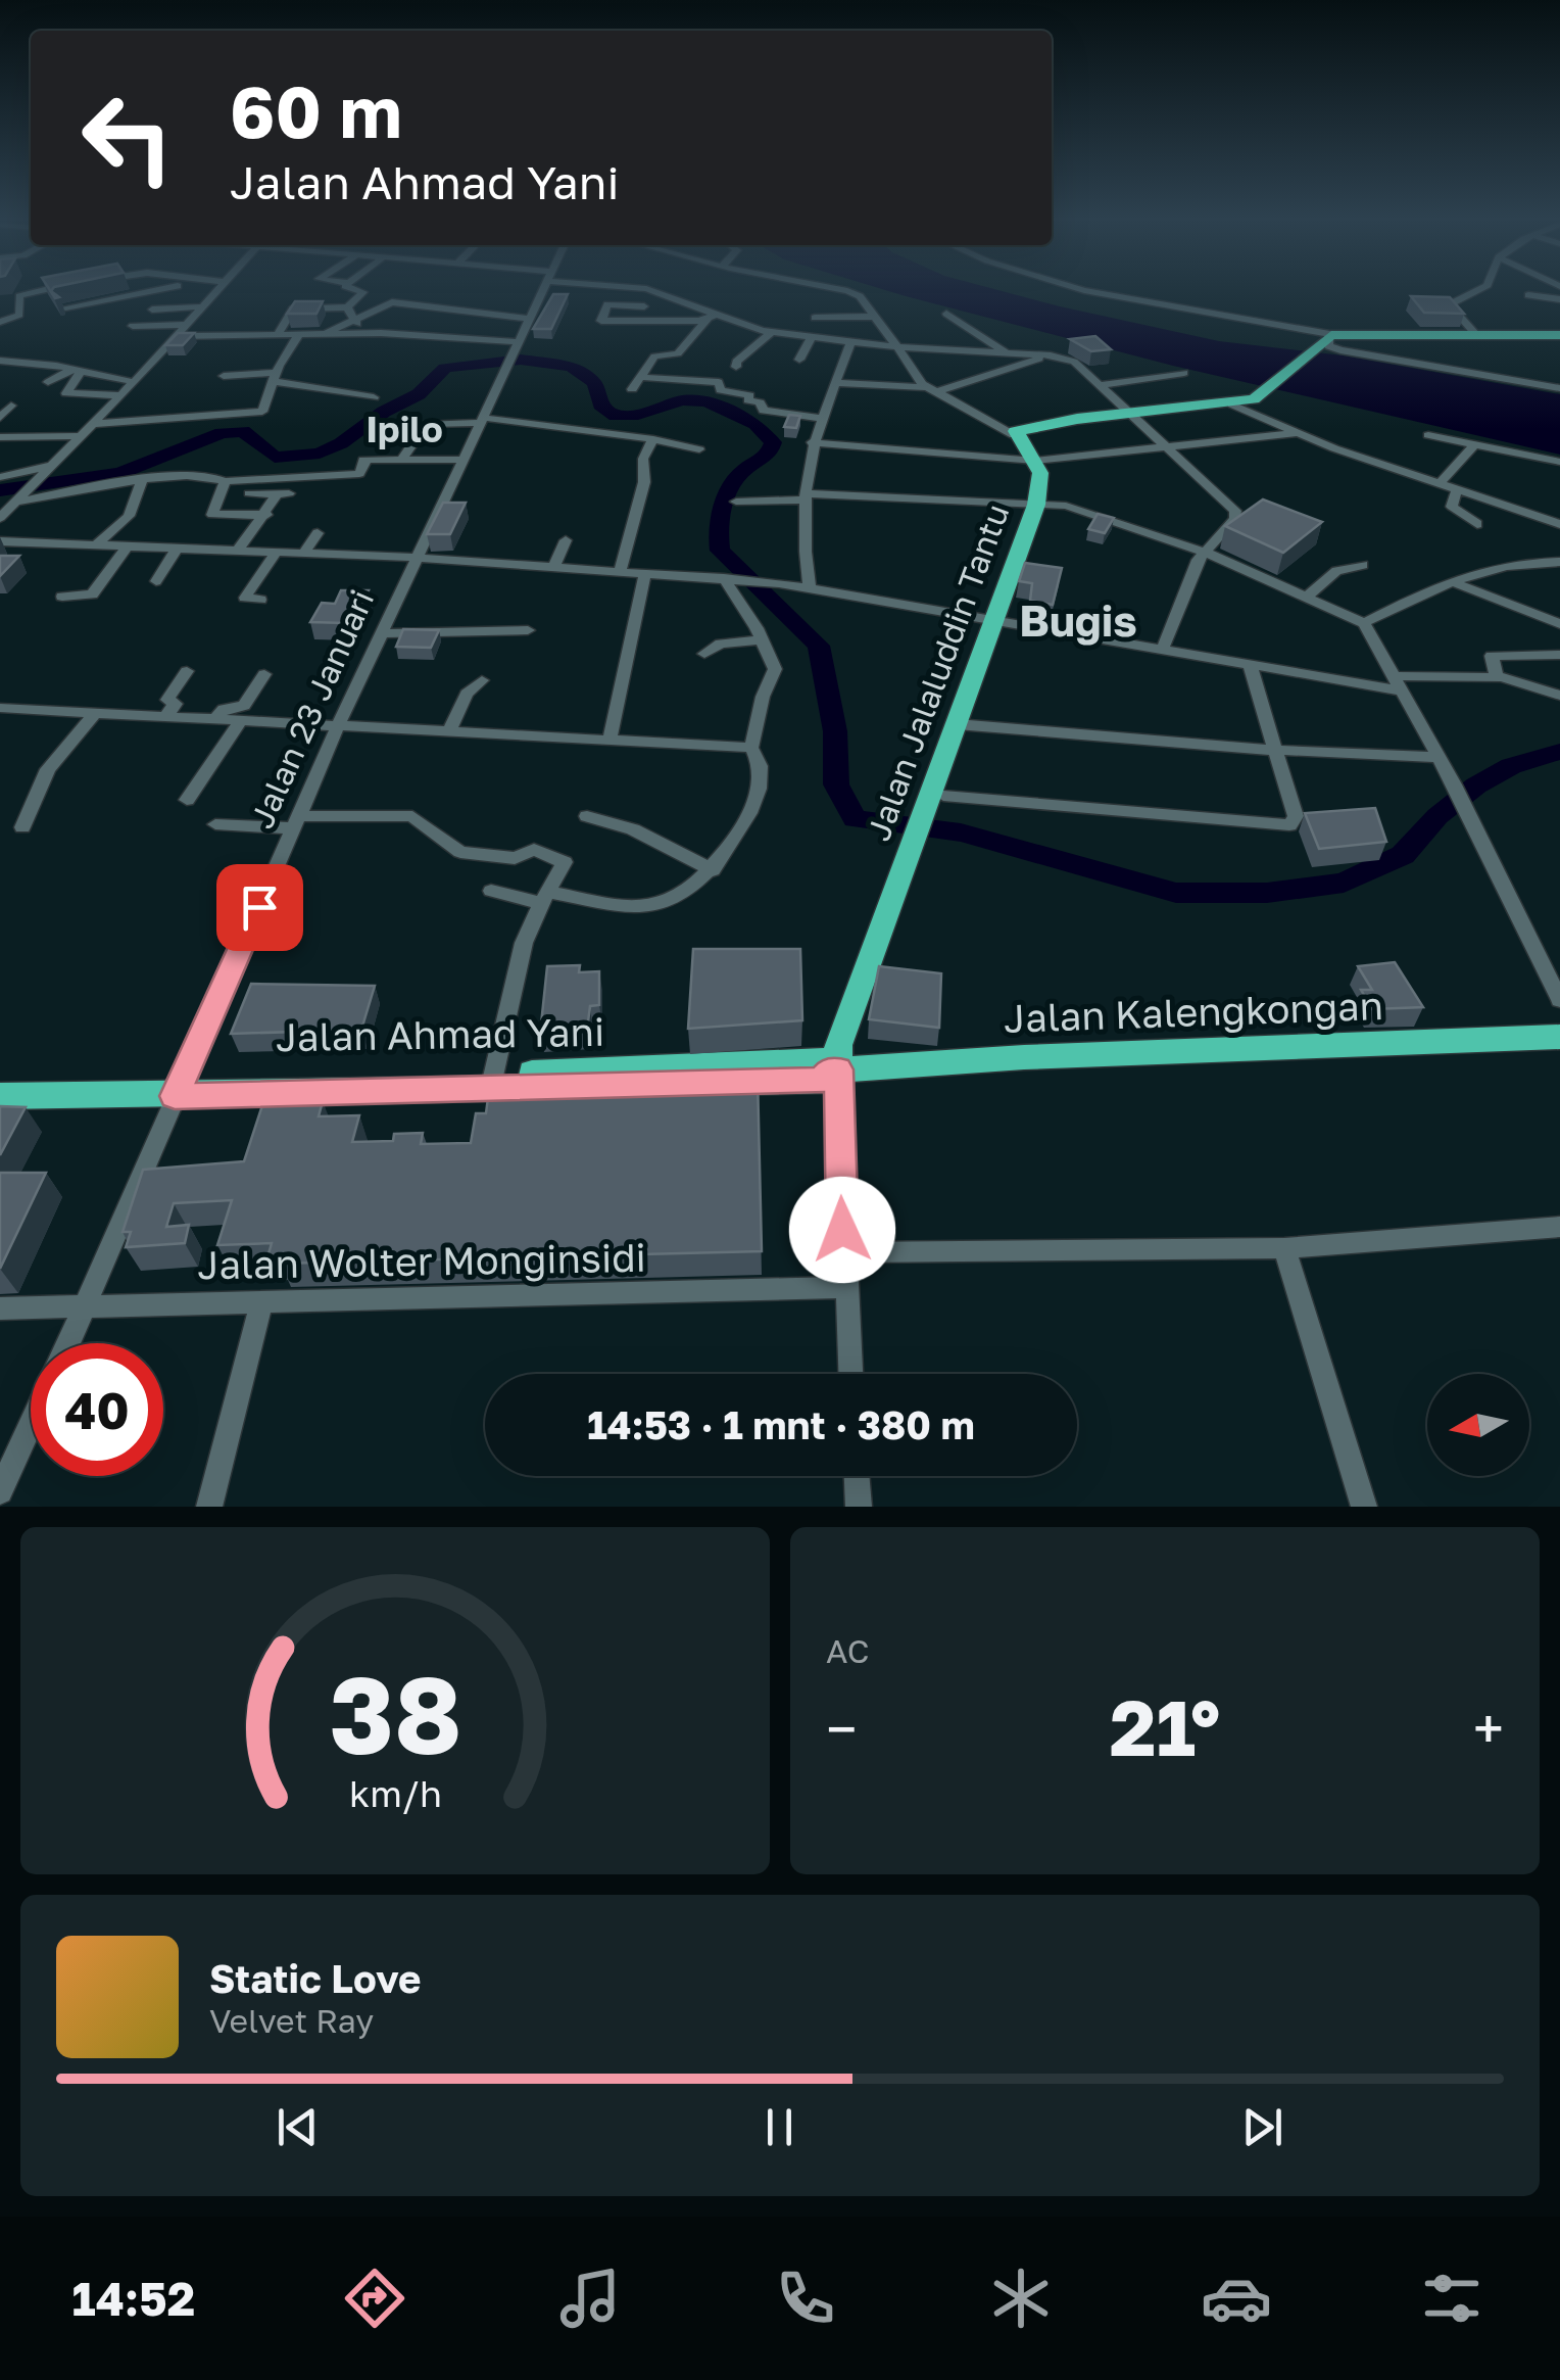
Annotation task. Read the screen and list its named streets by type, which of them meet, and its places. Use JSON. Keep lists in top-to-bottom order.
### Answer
{
  "streets": {
    "highway": ["Jalan Jalaluddin Tantu", "Jalan Kalengkongan", "Jalan Ahmad Yani"],
    "street": ["Jalan 23 Januari", "Jalan Wolter Monginsidi"]
  },
  "crossings": [
    ["Jalan Jalaluddin Tantu", "Jalan Kalengkongan"],
    ["Jalan Jalaluddin Tantu", "Jalan Ahmad Yani"],
    ["Jalan 23 Januari", "Jalan Ahmad Yani"],
    ["Jalan 23 Januari", "Jalan Wolter Monginsidi"],
    ["Jalan Kalengkongan", "Jalan Ahmad Yani"]
  ],
  "districts": ["Ipilo", "Bugis"],
  "north": "left",
  "page": {
    "turn": ["60 m", "Jalan Ahmad Yani"],
    "limit": "40",
    "trip": "14:53 · 1 mnt · 380 m",
    "tile": "AC",
    "heat": ["−", "21°", "+"],
    "song": ["Static Love", "Velvet Ray"],
    "tabs": "14:52",
    "gauge": ["38", "km/h"]
  }
}
